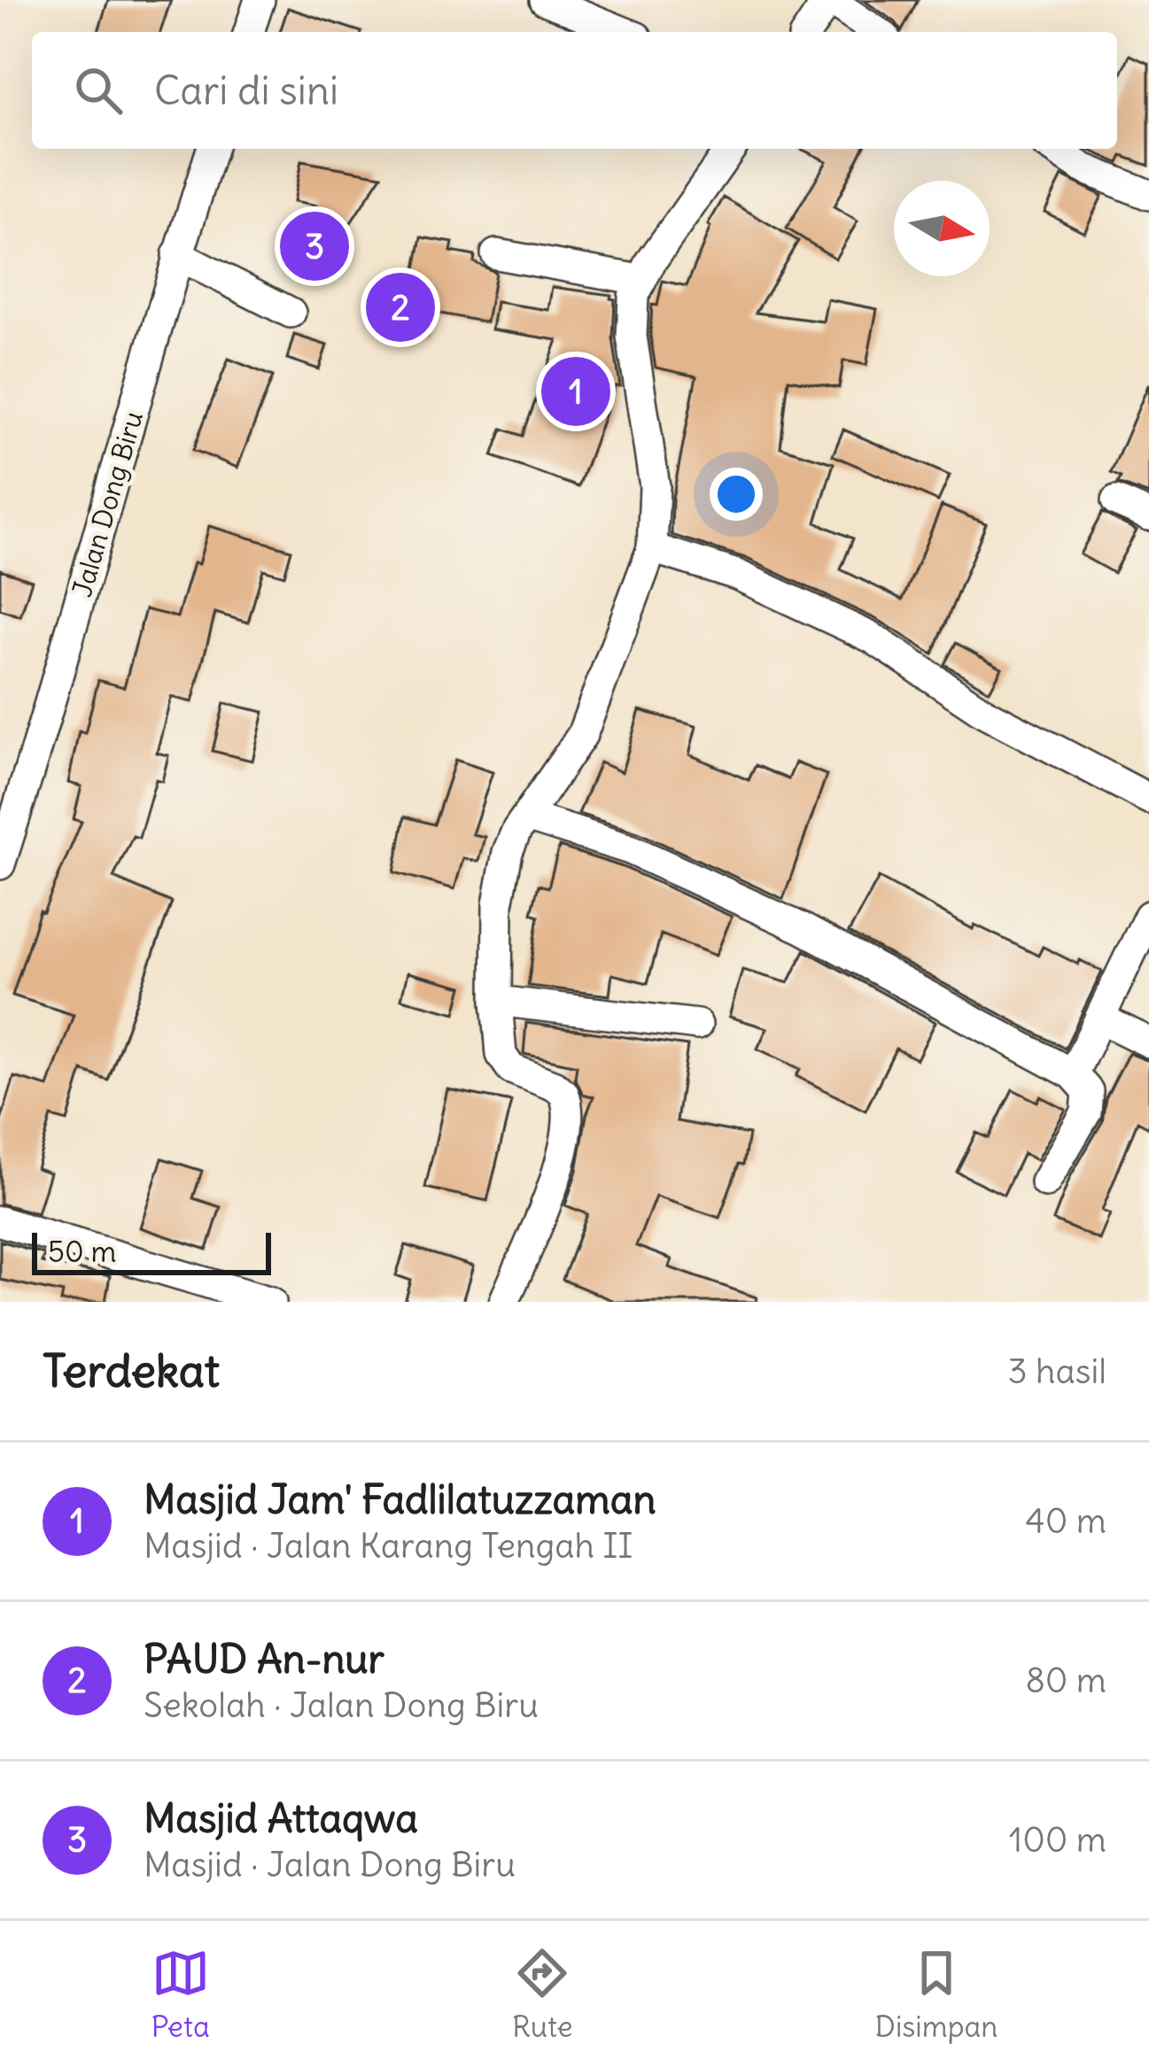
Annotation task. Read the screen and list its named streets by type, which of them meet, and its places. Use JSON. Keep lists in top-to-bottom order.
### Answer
{
  "streets": {
    "street": ["Jalan Dong Biru"]
  },
  "scale_bar": "50 m",
  "north": "right",
  "page": {
    "search": "Cari di sini",
    "pins": ["3", "2", "1"],
    "scale": "50 m",
    "heading": ["Terdekat", "3 hasil"],
    "list": [
      {
        "mark": "1",
        "name": "Masjid Jam' Fadlilatuzzaman",
        "note": "Masjid · Jalan Karang Tengah II",
        "value": "40 m"
      },
      {
        "mark": "2",
        "name": "PAUD An-nur",
        "note": "Sekolah · Jalan Dong Biru",
        "value": "80 m"
      },
      {
        "mark": "3",
        "name": "Masjid Attaqwa",
        "note": "Masjid · Jalan Dong Biru",
        "value": "100 m"
      }
    ],
    "nav": ["Peta", "Rute", "Disimpan"]
  }
}
